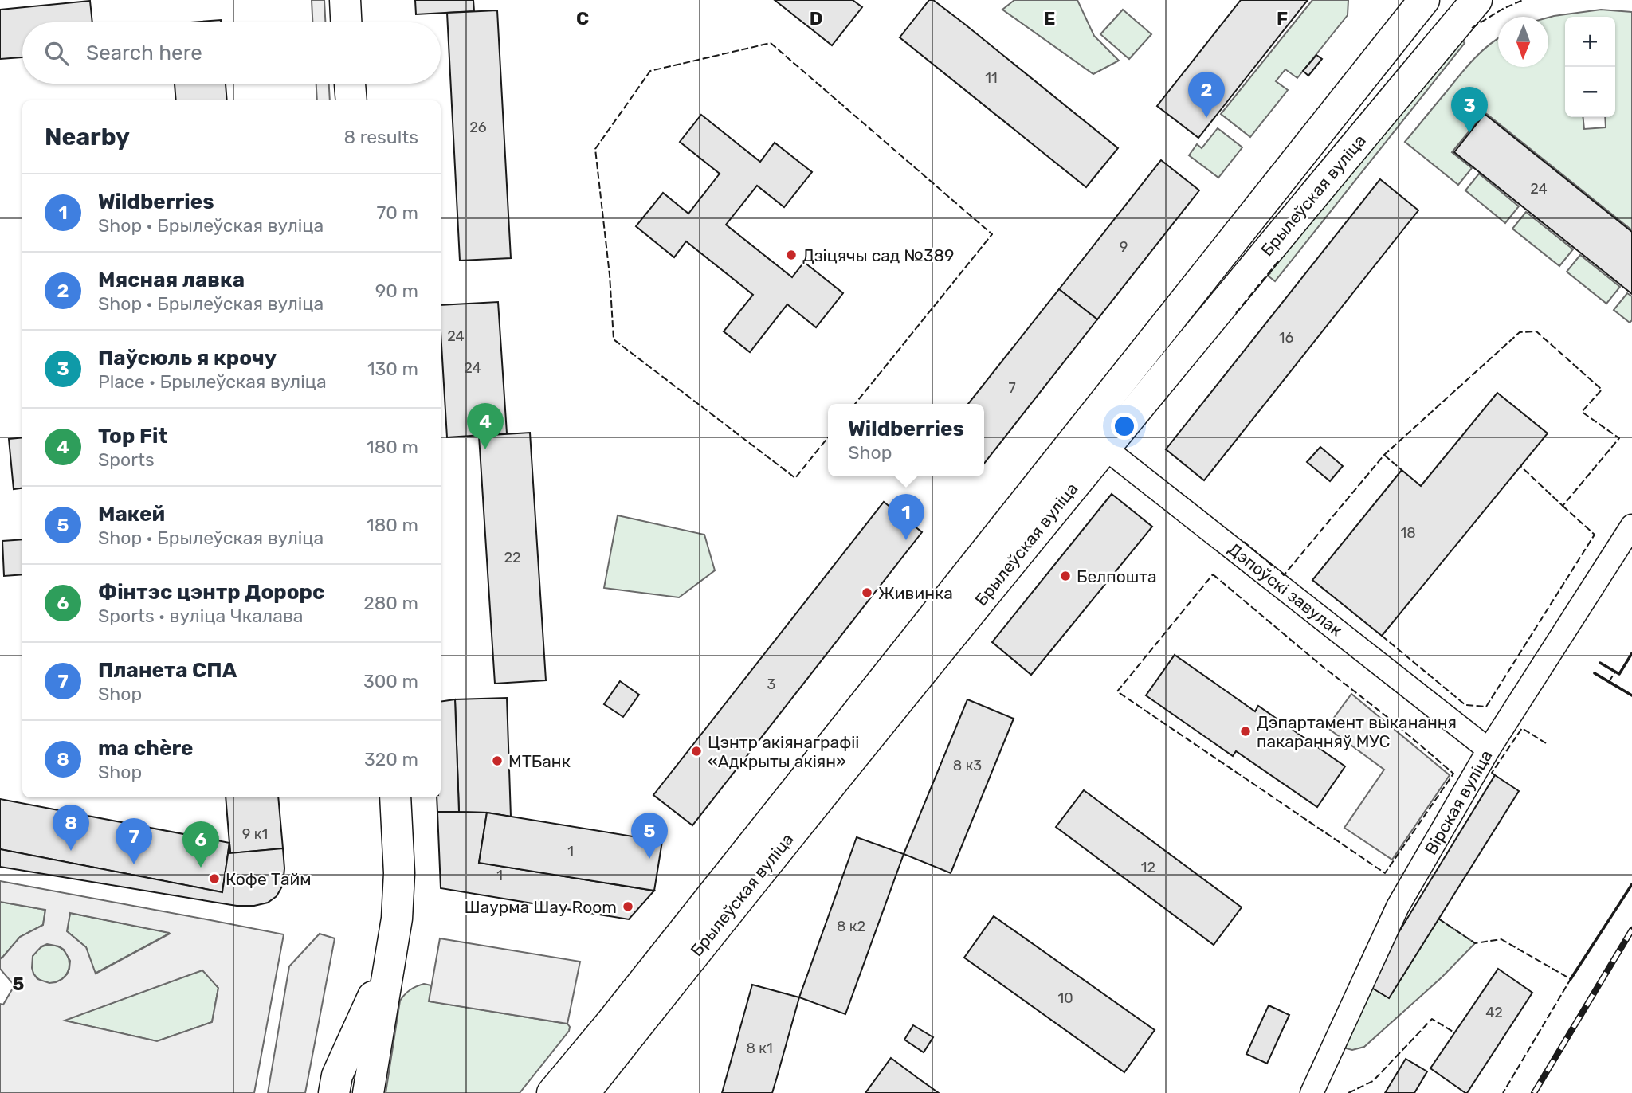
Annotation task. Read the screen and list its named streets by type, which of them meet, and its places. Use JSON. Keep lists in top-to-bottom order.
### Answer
{
  "streets": {
    "main road": ["Брылеўская вуліца"],
    "street": ["Дэпоўскі завулак", "Вірская вуліца"]
  },
  "crossings": [
    ["Брылеўская вуліца", "Дэпоўскі завулак"],
    ["Дэпоўскі завулак", "Вірская вуліца"]
  ],
  "places": [
    "Дзіцячы сад №389",
    "Белпошта",
    "Живинка",
    "Дэпартамент выканання пакаранняў МУС",
    "Цэнтр акіянаграфіі «Адкрыты акіян»",
    "МТБанк",
    "Кофе Тайм",
    "Шаурма Шау Room"
  ],
  "house_numbers": [
    "11",
    "26",
    "24",
    "9",
    "24",
    "16",
    "24",
    "7",
    "18",
    "22",
    "3",
    "8 к3",
    "9 к1",
    "1",
    "12",
    "1",
    "8 к2",
    "10",
    "42",
    "8 к1"
  ],
  "north": "bottom",
  "page": {
    "map_buttons": ["+", "−"],
    "search": "Search here",
    "pins": [
      "2",
      "3",
      "4",
      "1",
      "8",
      "5",
      "7",
      "6"
    ],
    "heading": ["Nearby", "8 results"],
    "list": [
      {
        "mark": "1",
        "name": "Wildberries",
        "note": "Shop · Брылеўская вуліца",
        "value": "70 m"
      },
      {
        "mark": "2",
        "name": "Мясная лавка",
        "note": "Shop · Брылеўская вуліца",
        "value": "90 m"
      },
      {
        "mark": "3",
        "name": "Паўсюль я крочу",
        "note": "Place · Брылеўская вуліца",
        "value": "130 m"
      },
      {
        "mark": "4",
        "name": "Top Fit",
        "note": "Sports",
        "value": "180 m"
      },
      {
        "mark": "5",
        "name": "Макей",
        "note": "Shop · Брылеўская вуліца",
        "value": "180 m"
      },
      {
        "mark": "6",
        "name": "Фінтэс цэнтр Дорорс",
        "note": "Sports · вуліца Чкалава",
        "value": "280 m"
      },
      {
        "mark": "7",
        "name": "Планета СПА",
        "note": "Shop",
        "value": "300 m"
      },
      {
        "mark": "8",
        "name": "ma chère",
        "note": "Shop",
        "value": "320 m"
      }
    ],
    "popup": ["Wildberries", "Shop"]
  },
  "grid": {
    "columns": [
      "C",
      "D",
      "E",
      "F"
    ],
    "rows": ["5"]
  }
}
